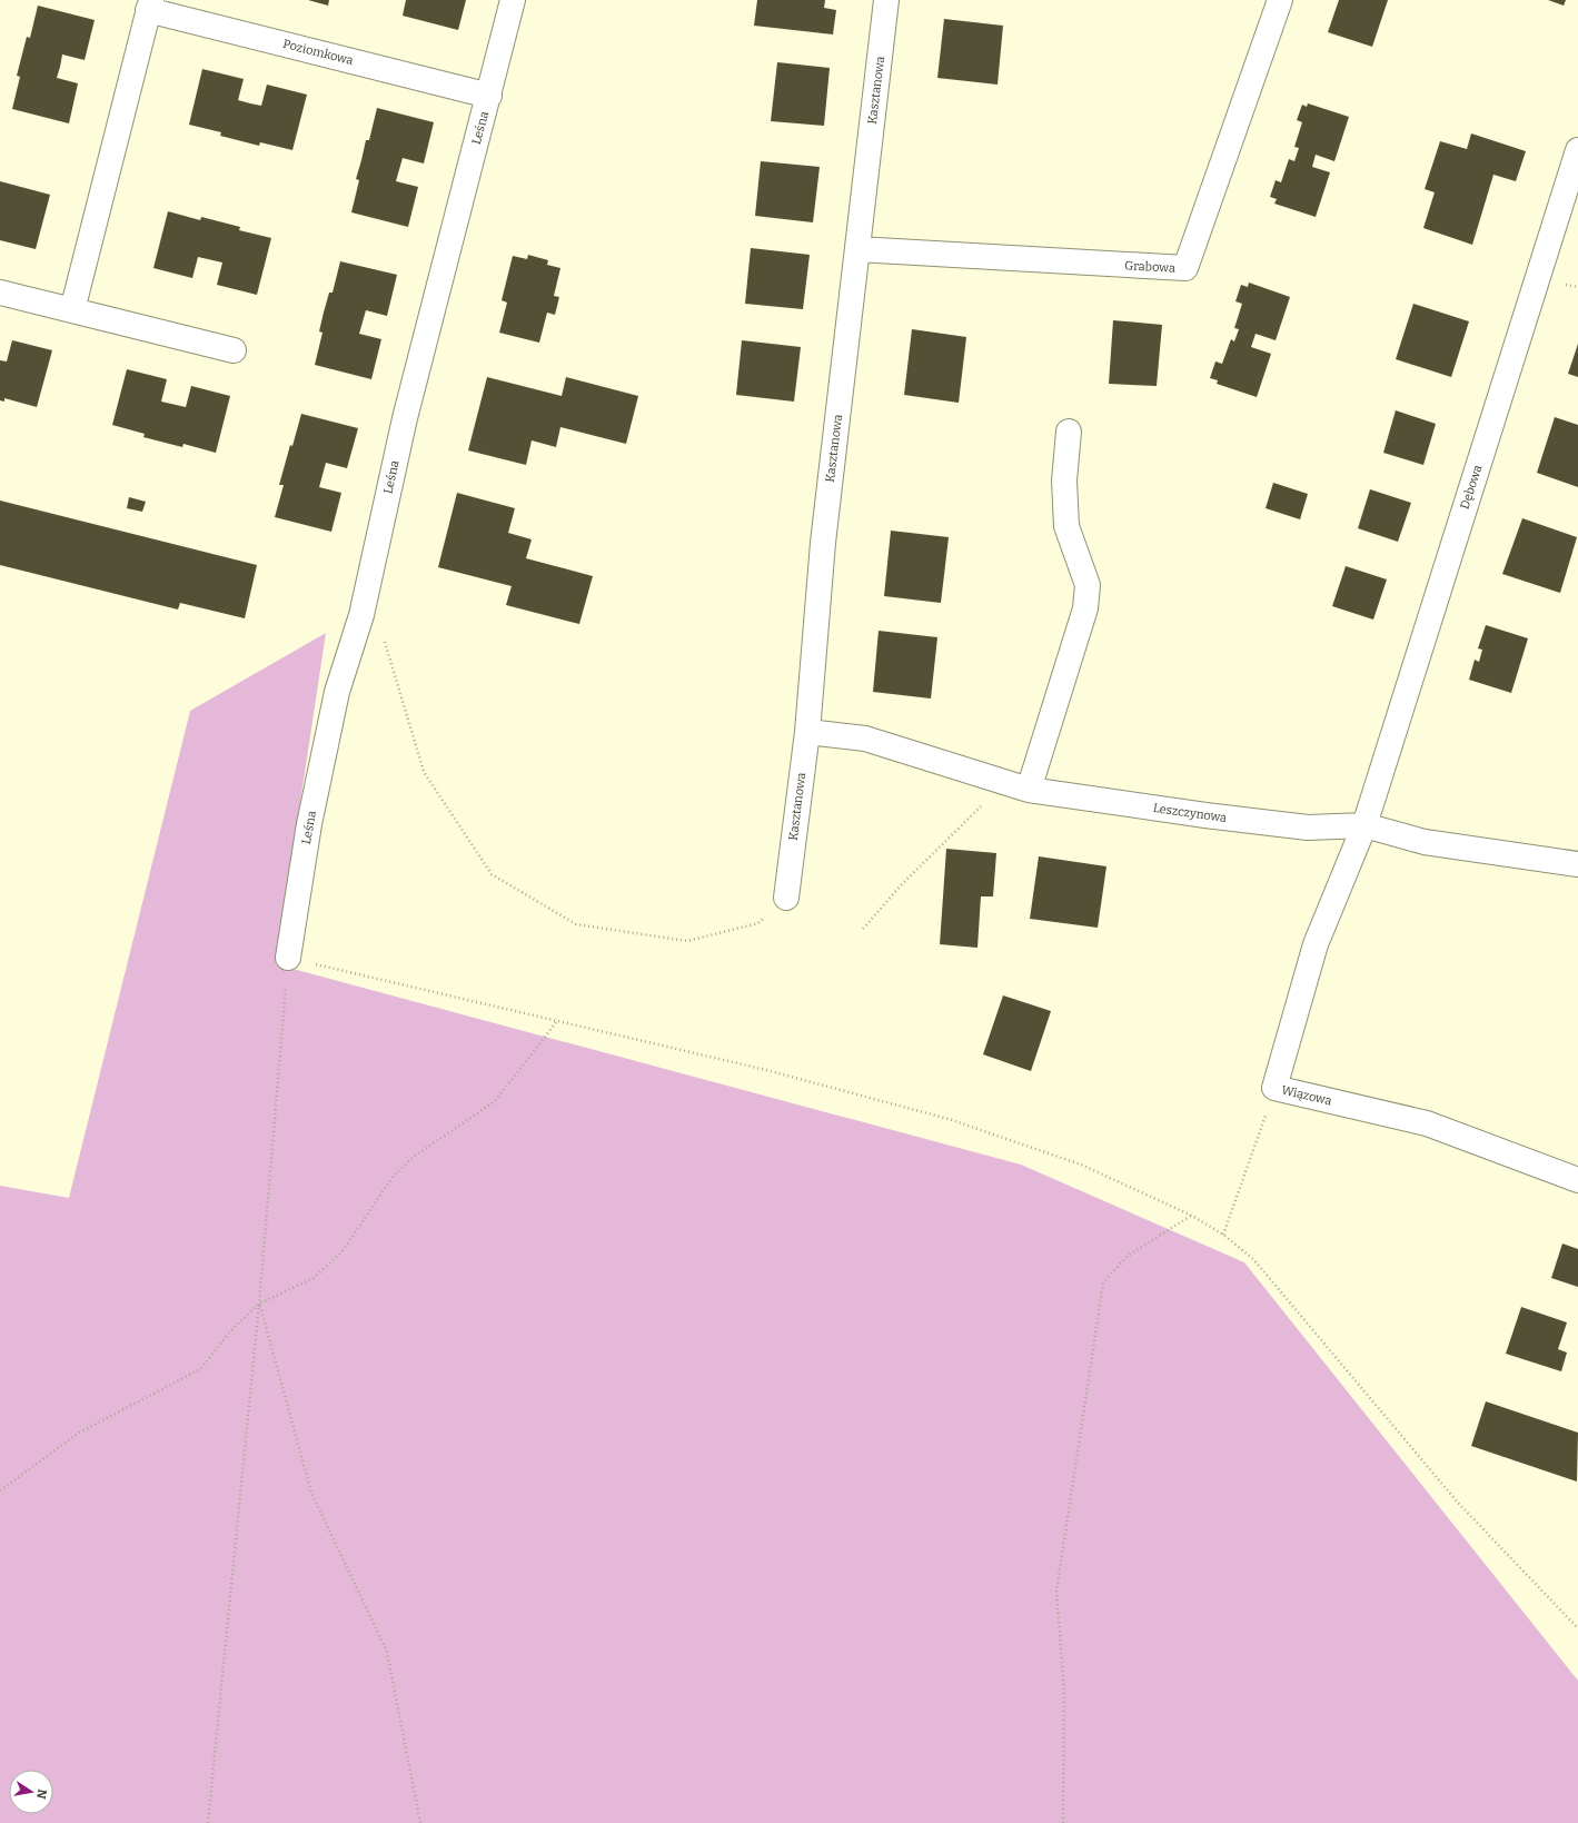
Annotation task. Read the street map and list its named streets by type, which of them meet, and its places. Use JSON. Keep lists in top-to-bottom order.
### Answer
{
  "streets": {
    "street": [
      "Poziomkowa",
      "Kasztanowa",
      "Leśna",
      "Grabowa",
      "Dębowa",
      "Leszczynowa",
      "Wiązowa"
    ]
  },
  "crossings": [
    ["Poziomkowa", "Leśna"],
    ["Kasztanowa", "Grabowa"],
    ["Kasztanowa", "Leszczynowa"],
    ["Dębowa", "Leszczynowa"],
    ["Dębowa", "Wiązowa"],
    ["Leszczynowa", "Wiązowa"]
  ],
  "north": "right"
}
